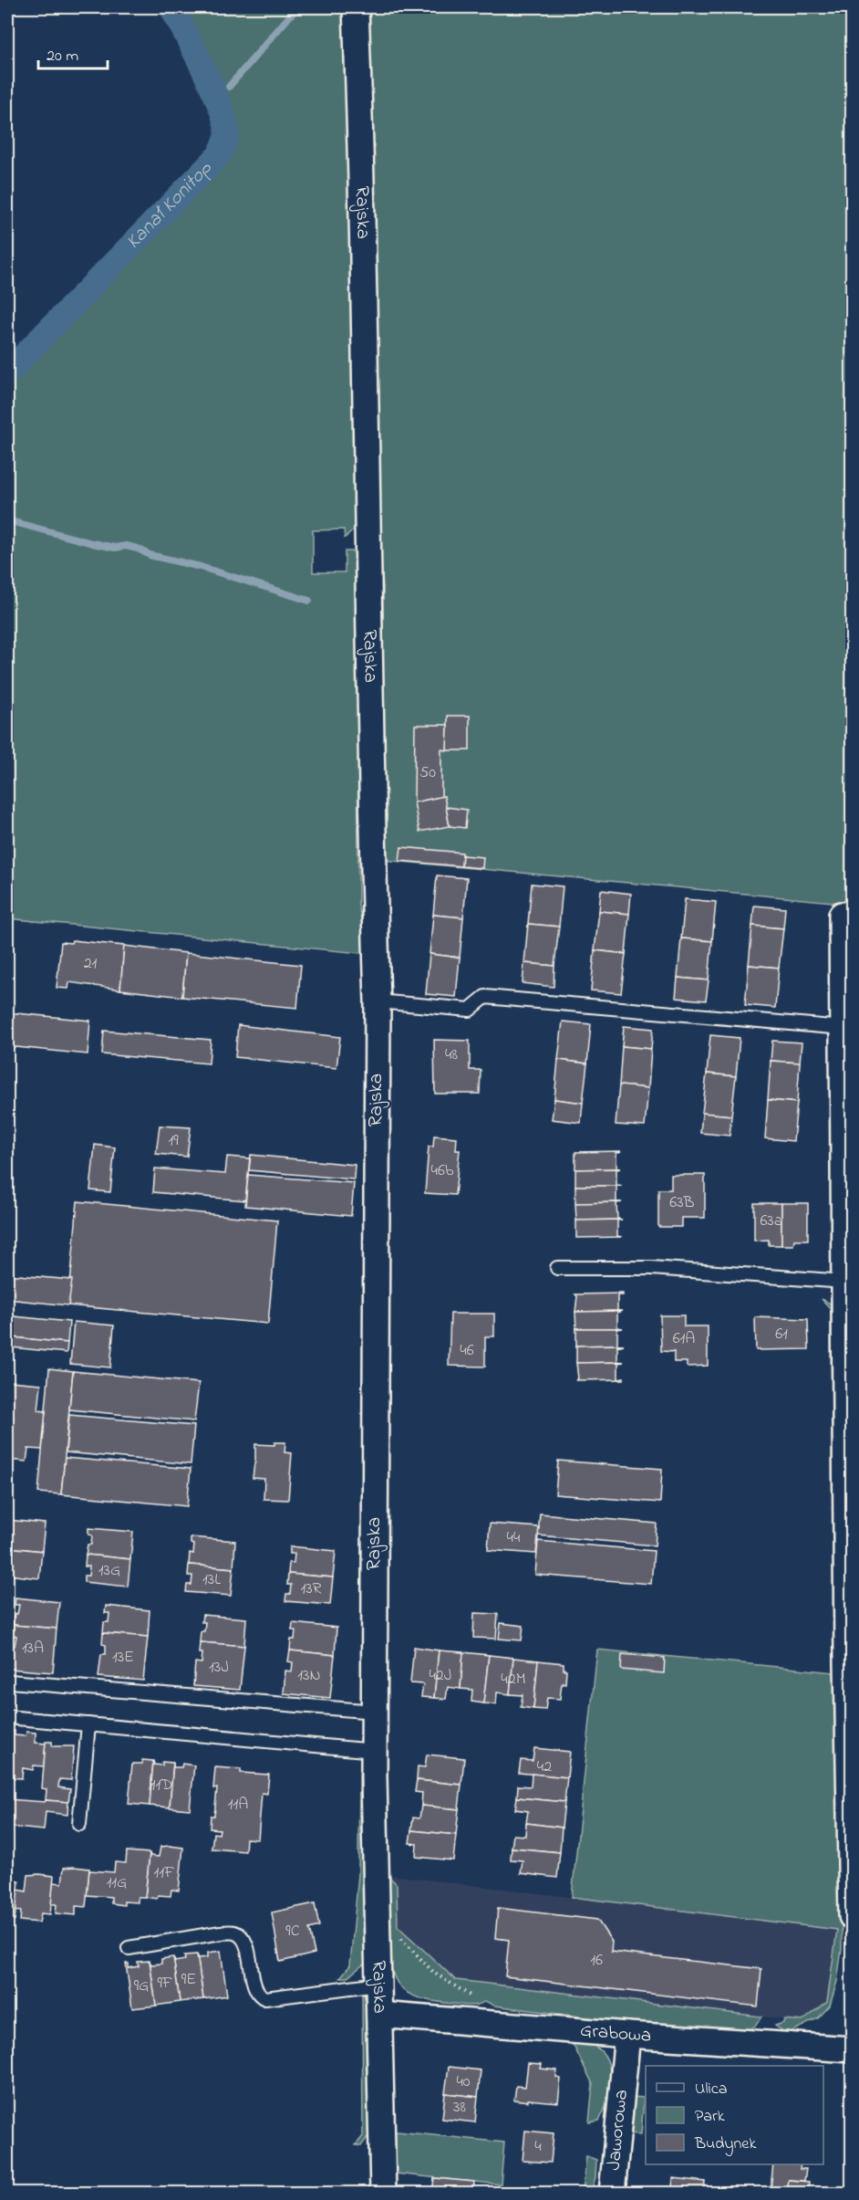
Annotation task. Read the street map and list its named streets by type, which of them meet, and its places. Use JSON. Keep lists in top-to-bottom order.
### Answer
{
  "streets": {
    "street": ["Rajska", "Grabowa", "Jaworowa"]
  },
  "crossings": [
    ["Rajska", "Grabowa"],
    ["Grabowa", "Jaworowa"]
  ],
  "water": ["Kanał Konitop"],
  "house_numbers": [
    "50",
    "21",
    "48",
    "19",
    "46b",
    "63B",
    "63a",
    "61",
    "61A",
    "46",
    "44",
    "13G",
    "13L",
    "13R",
    "13A",
    "13E",
    "13J",
    "13N",
    "42J",
    "42M",
    "42",
    "11D",
    "11A",
    "11F",
    "11G",
    "9C",
    "16",
    "9E",
    "9F",
    "9G",
    "40",
    "38",
    "4"
  ],
  "legend": ["Ulica", "Park", "Budynek"],
  "scale_bar": "20 m"
}
